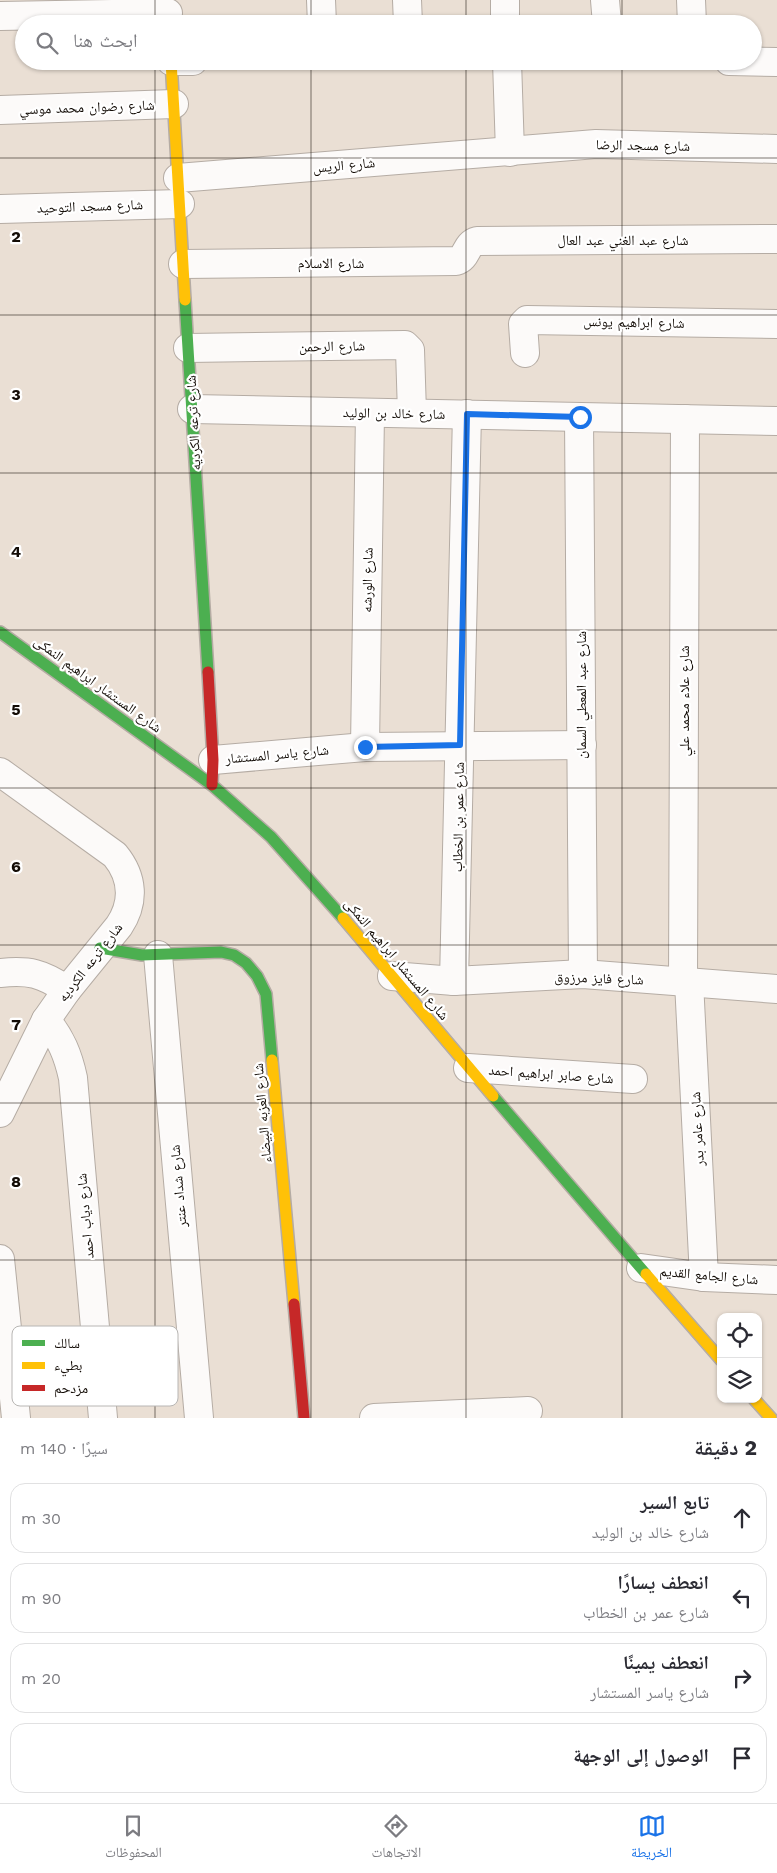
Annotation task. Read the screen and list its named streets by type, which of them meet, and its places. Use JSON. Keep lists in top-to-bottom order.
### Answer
{
  "streets": {
    "street": [
      "شارع رضوان محمد موسي",
      "شارع مسجد الرضا",
      "شارع الريس",
      "شارع مسجد التوحيد",
      "شارع عبد الغني عبد العال",
      "شارع الاسلام",
      "شارع ابراهيم يونس",
      "شارع الرحمن",
      "شارع خالد بن الوليد",
      "شارع ترعه الكرديه",
      "شارع الورشه",
      "شارع المستشار ابراهيم النمكى",
      "شارع عبد المعطي السمان",
      "شارع علاء محمد علي",
      "شارع ياسر المستشار",
      "شارع عمر بن الخطاب",
      "شارع فايز مرزوق",
      "شارع صابر ابراهيم احمد",
      "شارع العزبه البيضاء",
      "شارع عامر بدر",
      "شارع شداد عنتر",
      "شارع دياب احمد",
      "شارع الجامع القديم"
    ]
  },
  "crossings": [
    ["شارع رضوان محمد موسي", "شارع ترعه الكرديه"],
    ["شارع مسجد الرضا", "شارع الريس"],
    ["شارع الريس", "شارع مسجد التوحيد"],
    ["شارع الريس", "شارع ترعه الكرديه"],
    ["شارع مسجد التوحيد", "شارع ترعه الكرديه"],
    ["شارع عبد الغني عبد العال", "شارع الاسلام"],
    ["شارع الاسلام", "شارع ترعه الكرديه"],
    ["شارع الرحمن", "شارع خالد بن الوليد"],
    ["شارع الرحمن", "شارع ترعه الكرديه"],
    ["شارع خالد بن الوليد", "شارع ترعه الكرديه"],
    ["شارع خالد بن الوليد", "شارع الورشه"],
    ["شارع خالد بن الوليد", "شارع عبد المعطي السمان"],
    ["شارع خالد بن الوليد", "شارع علاء محمد علي"],
    ["شارع خالد بن الوليد", "شارع عمر بن الخطاب"],
    ["شارع ترعه الكرديه", "شارع المستشار ابراهيم النمكى"],
    ["شارع ترعه الكرديه", "شارع ياسر المستشار"],
    ["شارع ترعه الكرديه", "شارع العزبه البيضاء"],
    ["شارع ترعه الكرديه", "شارع دياب احمد"],
    ["شارع الورشه", "شارع ياسر المستشار"],
    ["شارع المستشار ابراهيم النمكى", "شارع ياسر المستشار"],
    ["شارع المستشار ابراهيم النمكى", "شارع فايز مرزوق"],
    ["شارع المستشار ابراهيم النمكى", "شارع صابر ابراهيم احمد"],
    ["شارع المستشار ابراهيم النمكى", "شارع الجامع القديم"],
    ["شارع عبد المعطي السمان", "شارع ياسر المستشار"],
    ["شارع عبد المعطي السمان", "شارع فايز مرزوق"],
    ["شارع علاء محمد علي", "شارع فايز مرزوق"],
    ["شارع علاء محمد علي", "شارع عامر بدر"],
    ["شارع ياسر المستشار", "شارع عمر بن الخطاب"],
    ["شارع عمر بن الخطاب", "شارع فايز مرزوق"],
    ["شارع فايز مرزوق", "شارع عامر بدر"],
    ["شارع العزبه البيضاء", "شارع شداد عنتر"],
    ["شارع عامر بدر", "شارع الجامع القديم"]
  ],
  "legend": ["سالك", "بطيء", "مزدحم"],
  "page": {
    "search": "ابحث هنا",
    "heading": ["2 دقيقة", "سيرًا · 140 m"],
    "list": [
      ["تابع السير", "شارع خالد بن الوليد", "30 m"],
      ["انعطف يسارًا", "شارع عمر بن الخطاب", "90 m"],
      ["انعطف يمينًا", "شارع ياسر المستشار", "20 m"],
      "الوصول إلى الوجهة"
    ],
    "nav": ["الخريطة", "الاتجاهات", "المحفوظات"]
  },
  "grid": {
    "rows": [
      "2",
      "3",
      "4",
      "5",
      "6",
      "7",
      "8"
    ]
  }
}
